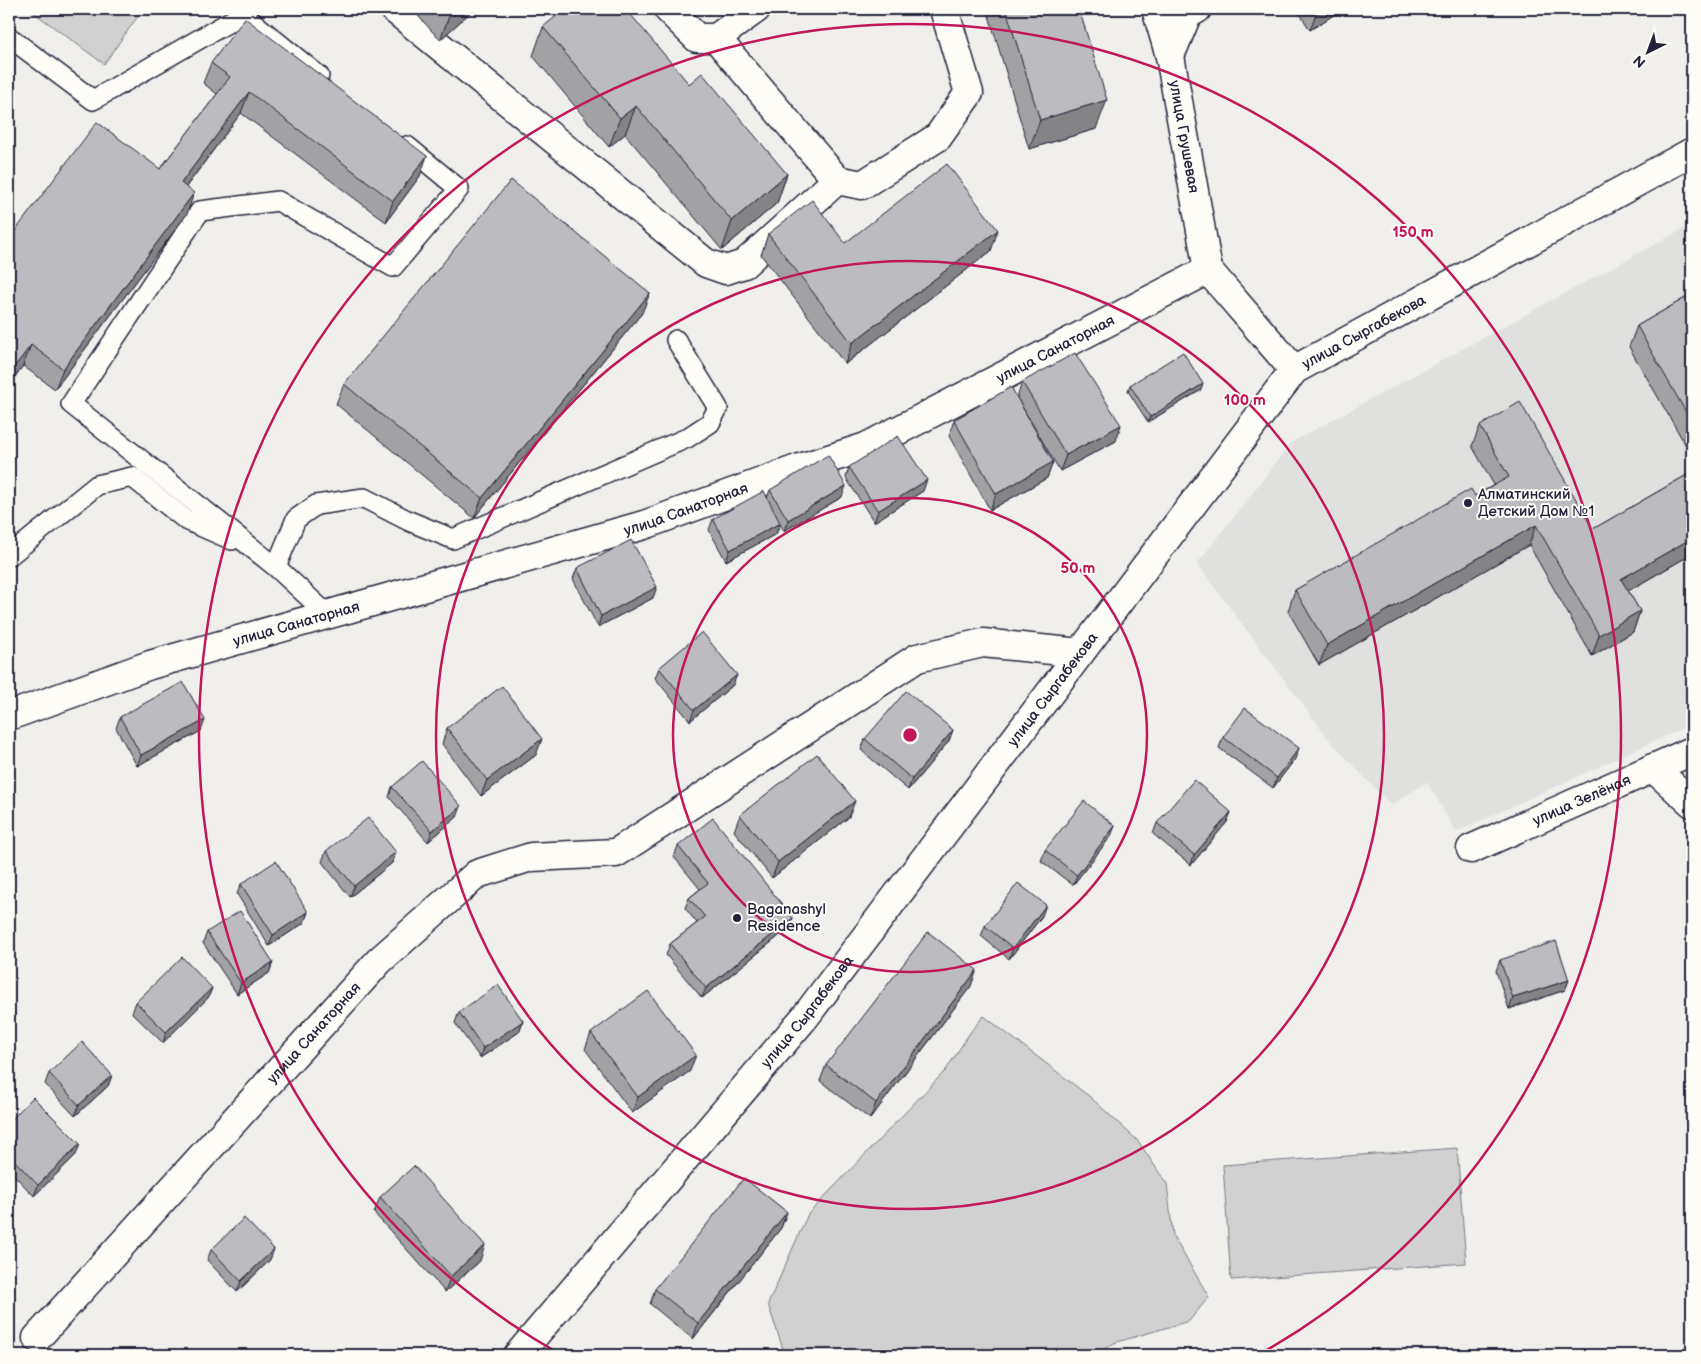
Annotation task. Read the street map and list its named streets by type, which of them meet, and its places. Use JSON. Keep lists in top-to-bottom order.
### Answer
{
  "streets": {
    "street": [
      "улица Грушевая",
      "улица Сыргабекова",
      "улица Санаторная",
      "улица Зелёная"
    ]
  },
  "crossings": [
    ["улица Грушевая", "улица Санаторная"],
    ["улица Сыргабекова", "улица Санаторная"]
  ],
  "places": ["Алматинский Детский Дом №1", "Baganashyl Residence"],
  "north": "bottom left",
  "rings": ["150 m", "100 m", "50 m"]
}
